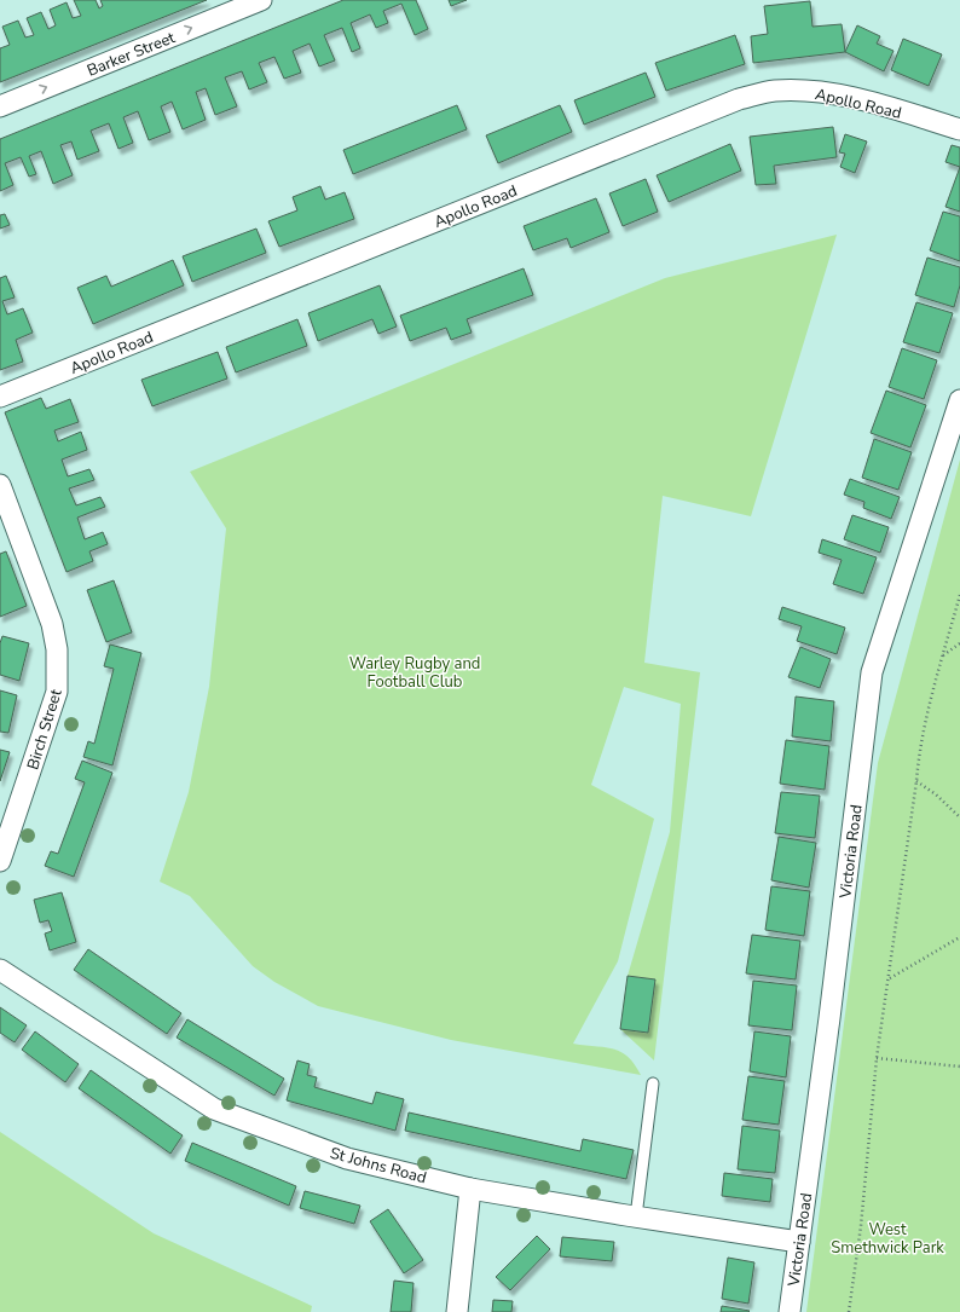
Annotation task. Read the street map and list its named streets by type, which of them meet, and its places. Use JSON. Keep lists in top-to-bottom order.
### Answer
{
  "streets": {
    "street": [
      "Barker Street",
      "Apollo Road",
      "Birch Street",
      "Victoria Road",
      "St Johns Road"
    ]
  },
  "crossings": [
    ["Victoria Road", "St Johns Road"]
  ],
  "one_way": ["Barker Street"],
  "parks": ["Warley Rugby and Football Club", "West Smethwick Park"]
}
